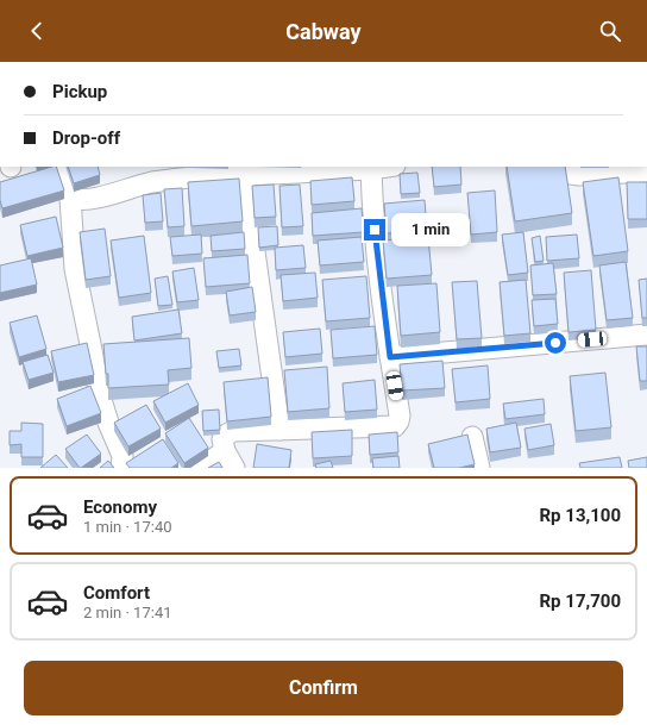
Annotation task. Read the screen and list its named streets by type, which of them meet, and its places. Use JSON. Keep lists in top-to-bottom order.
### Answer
{
  "page": {
    "header": "Cabway",
    "banner": ["Pickup", "Drop-off"],
    "bubble": "1 min",
    "list": [
      {
        "name": "Economy",
        "note": "1 min · 17:40",
        "value": "Rp 13,100"
      },
      {
        "name": "Comfort",
        "note": "2 min · 17:41",
        "value": "Rp 17,700"
      }
    ],
    "buttons": "Confirm"
  }
}
